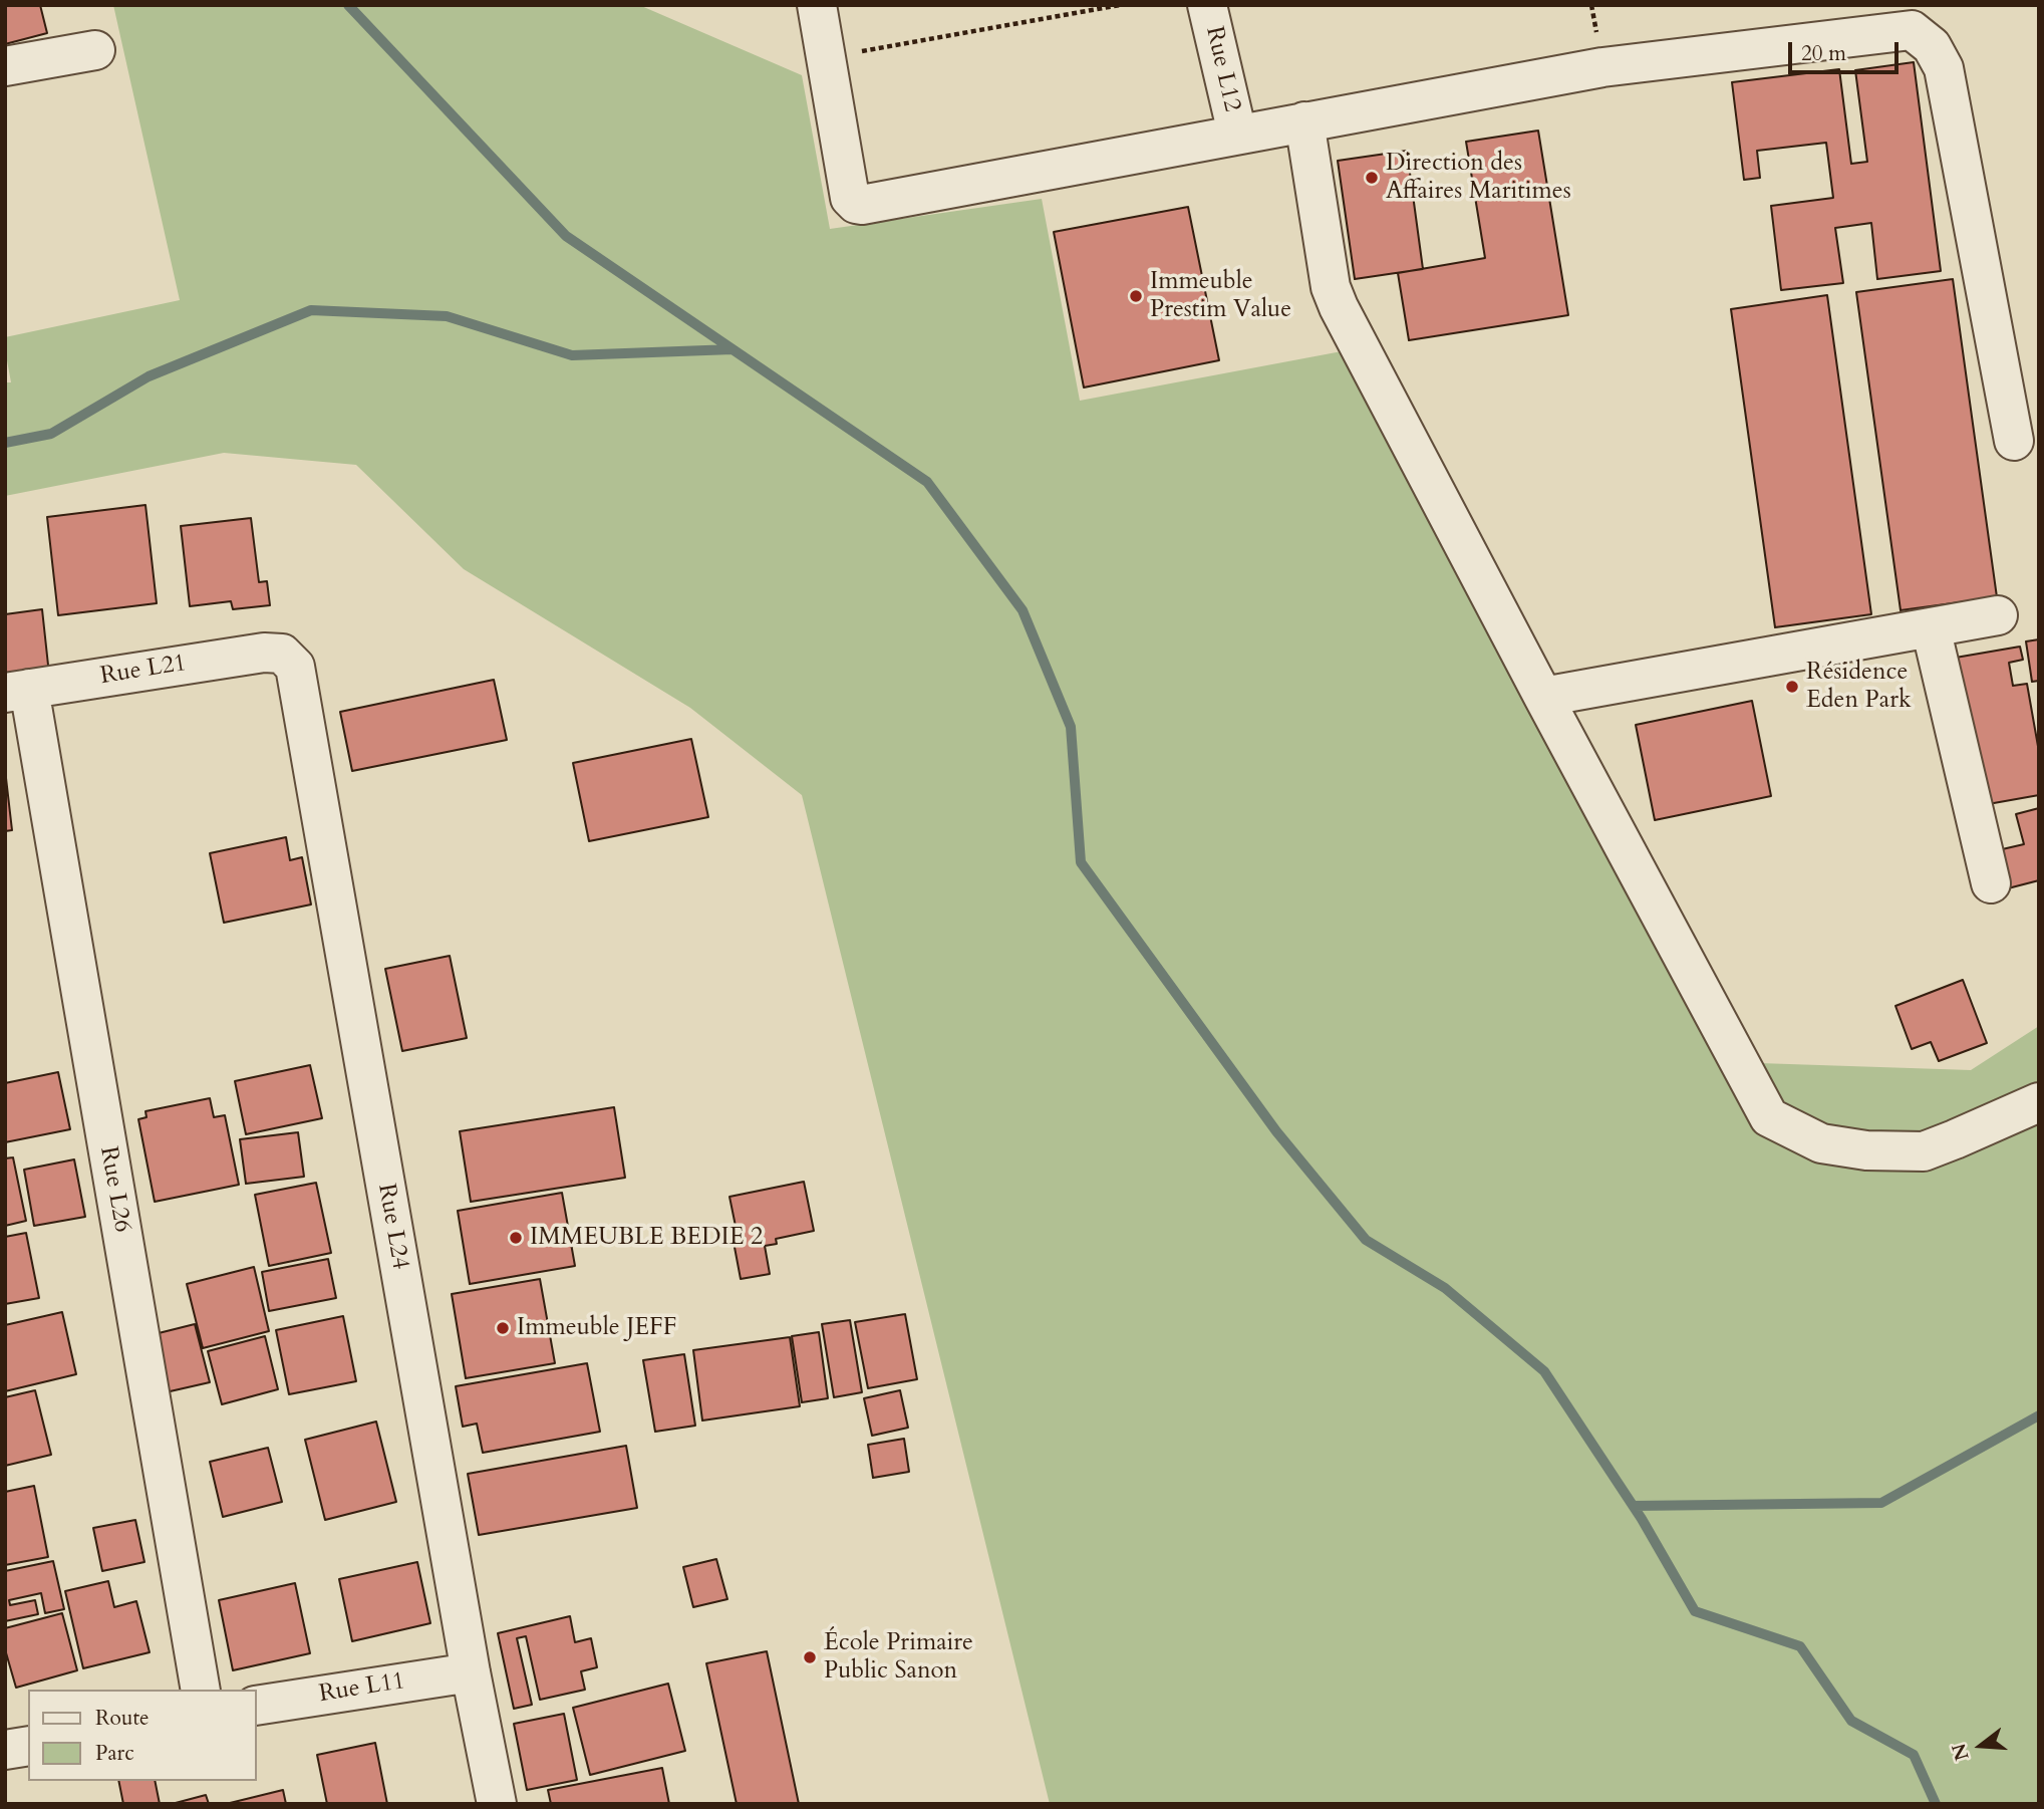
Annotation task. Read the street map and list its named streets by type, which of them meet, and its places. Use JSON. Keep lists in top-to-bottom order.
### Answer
{
  "streets": {
    "street": [
      "Rue L12",
      "Rue L21",
      "Rue L26",
      "Rue L24",
      "Rue L11"
    ]
  },
  "crossings": [
    ["Rue L21", "Rue L26"],
    ["Rue L21", "Rue L24"],
    ["Rue L24", "Rue L11"]
  ],
  "places": [
    "Direction des Affaires Maritimes",
    "Immeuble Prestim Value",
    "Résidence Eden Park",
    "IMMEUBLE BEDIE 2",
    "Immeuble JEFF",
    "École Primaire Public Sanon"
  ],
  "legend": ["Route", "Parc"],
  "scale_bar": "20 m",
  "north": "left"
}
